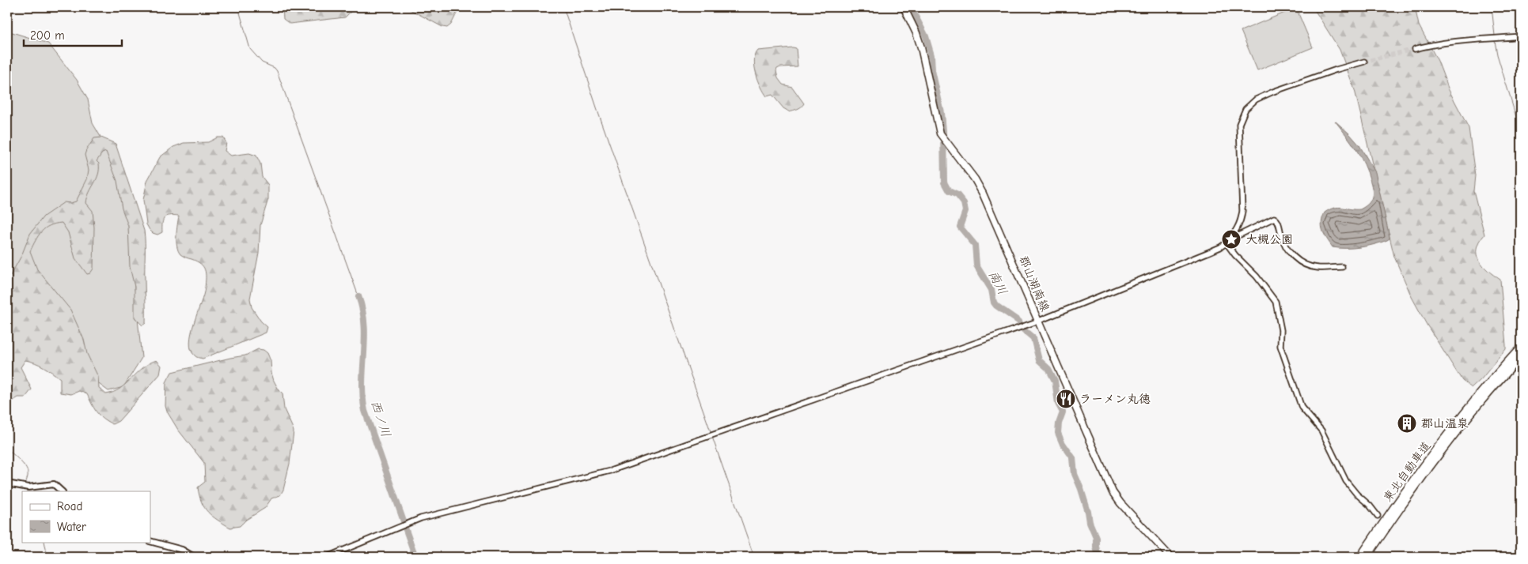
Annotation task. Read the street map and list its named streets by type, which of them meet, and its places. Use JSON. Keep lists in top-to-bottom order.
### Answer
{
  "streets": {
    "highway": ["東北自動車道"],
    "main road": ["郡山湖南線"]
  },
  "water": ["南川", "西ノ川"],
  "places": {
    "place": ["大槻公園"],
    "restaurant": ["ラーメン丸徳"],
    "building": ["郡山温泉"]
  },
  "legend": ["Road", "Water"],
  "scale_bar": "200 m"
}
